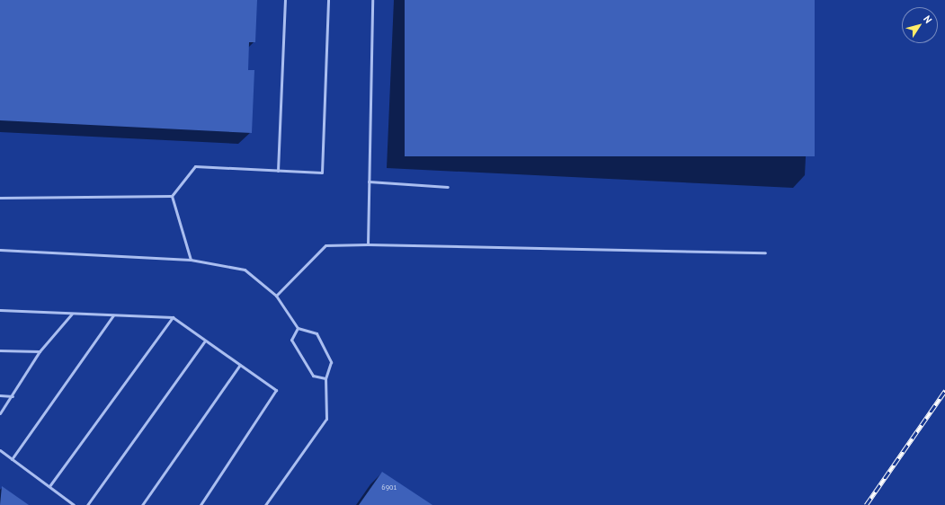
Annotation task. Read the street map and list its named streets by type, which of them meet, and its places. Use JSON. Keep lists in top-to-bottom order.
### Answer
{
  "house_numbers": ["6901"],
  "north": "top right"
}
